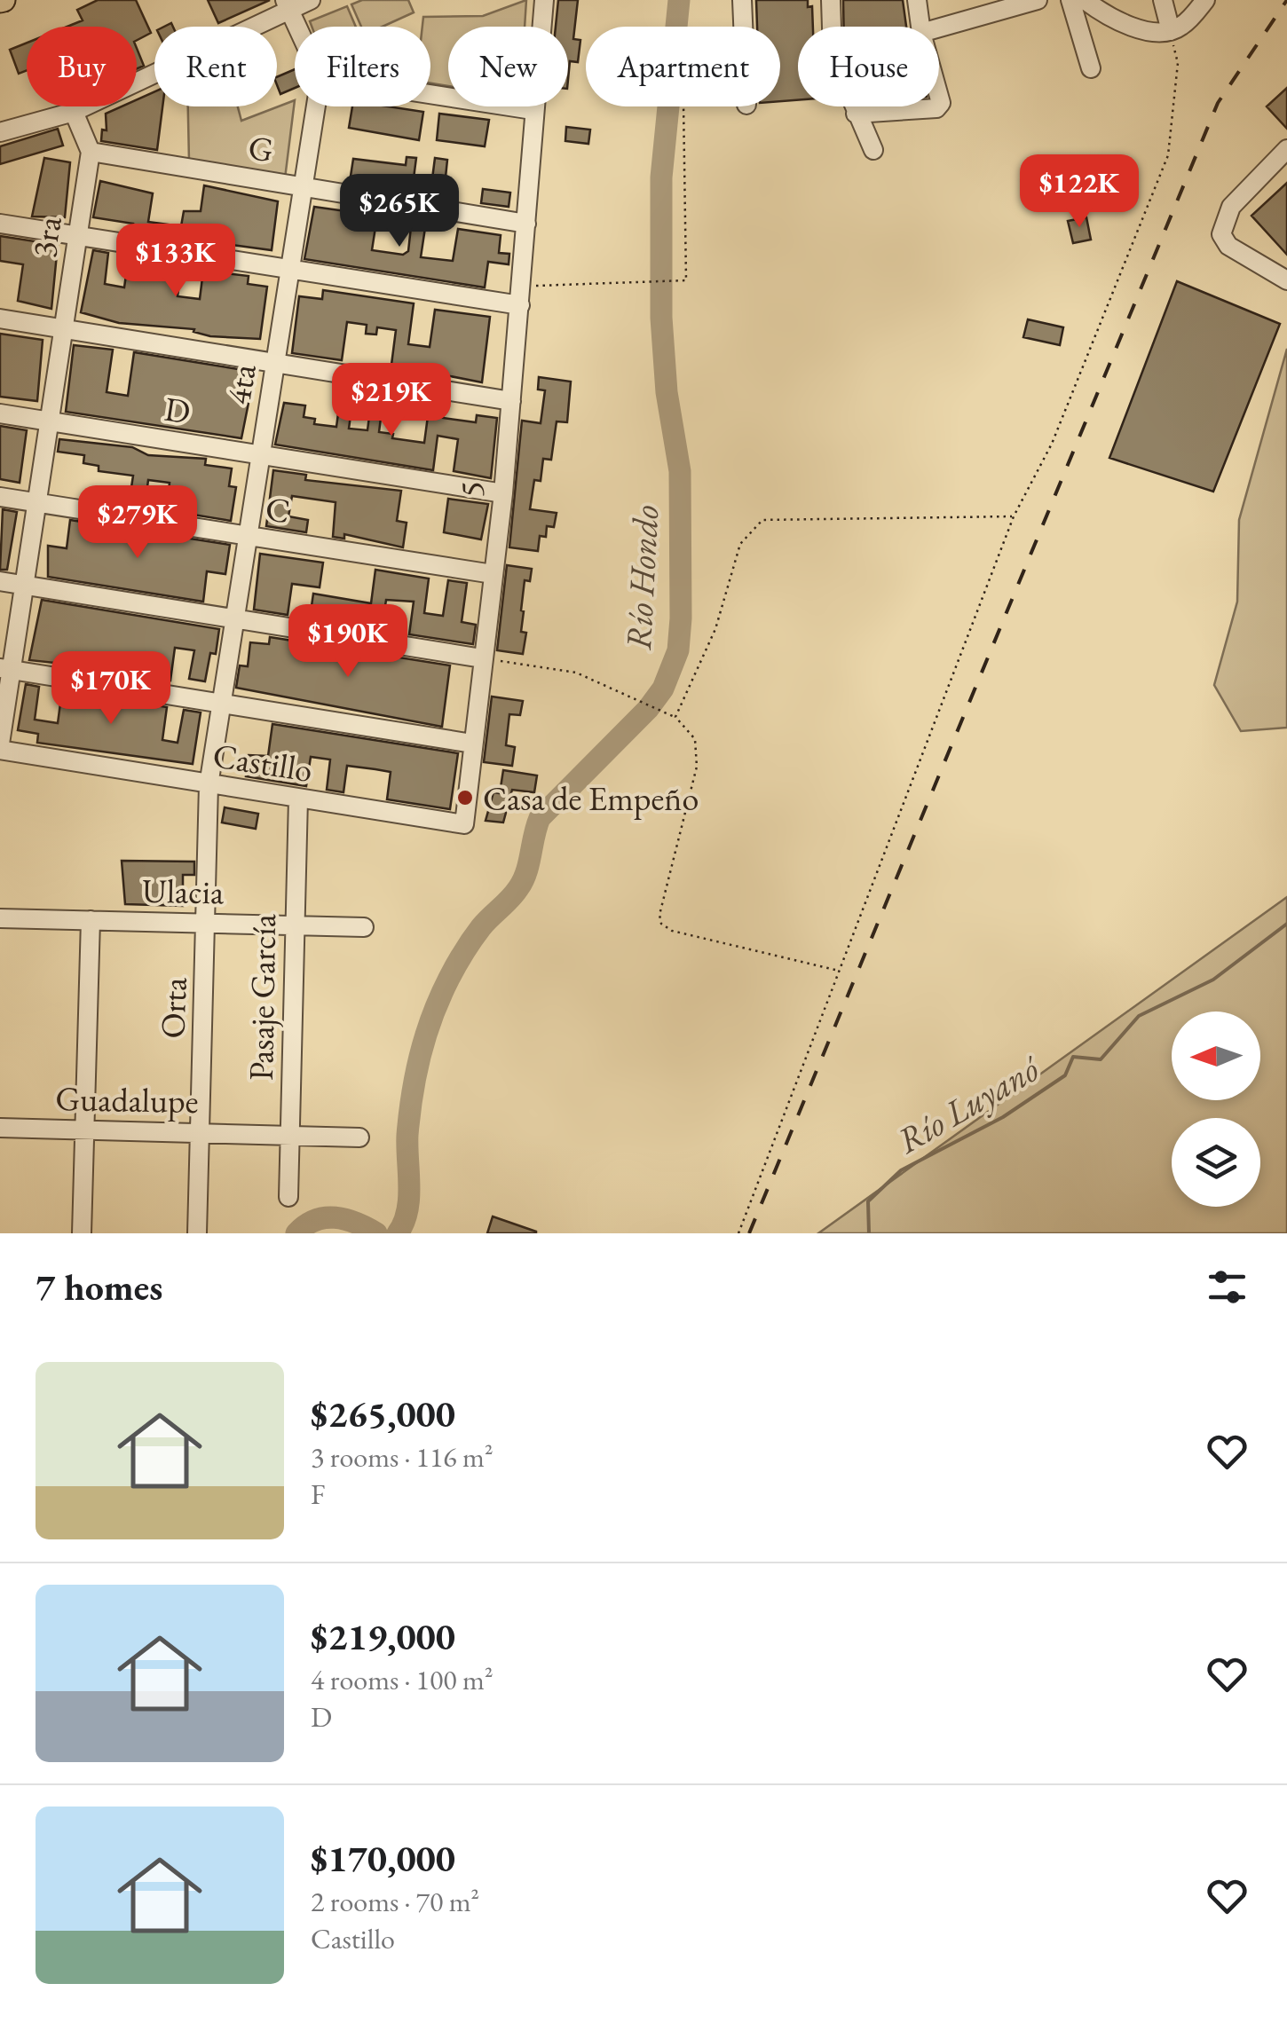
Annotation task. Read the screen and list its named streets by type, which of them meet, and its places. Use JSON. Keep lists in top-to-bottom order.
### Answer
{
  "streets": {
    "street": [
      "G",
      "3ra",
      "4ta",
      "D",
      "5",
      "C",
      "Castillo",
      "Ulacia",
      "Pasaje García",
      "Orta",
      "Guadalupe"
    ]
  },
  "crossings": [
    ["G", "3ra"],
    ["G", "4ta"],
    ["G", "5"],
    ["3ra", "D"],
    ["3ra", "C"],
    ["3ra", "Castillo"],
    ["4ta", "D"],
    ["4ta", "C"],
    ["4ta", "Castillo"],
    ["4ta", "Orta"],
    ["D", "5"],
    ["5", "C"],
    ["5", "Castillo"],
    ["Castillo", "Pasaje García"],
    ["Castillo", "Orta"],
    ["Ulacia", "Pasaje García"],
    ["Ulacia", "Orta"],
    ["Pasaje García", "Guadalupe"],
    ["Orta", "Guadalupe"]
  ],
  "water": ["Río Hondo", "Río Luyanó"],
  "places": ["Casa de Empeño"],
  "north": "left",
  "page": {
    "chip": [
      "Buy",
      "Rent",
      "Filters",
      "New",
      "Apartment",
      "House"
    ],
    "price": [
      "$122K",
      "$265K",
      "$133K",
      "$219K",
      "$279K",
      "$190K",
      "$170K"
    ],
    "heading": "7 homes",
    "list": [
      {
        "name": "$265,000",
        "note": "3 rooms · 116 m² · F"
      },
      {
        "name": "$219,000",
        "note": "4 rooms · 100 m² · D"
      },
      {
        "name": "$170,000",
        "note": "2 rooms · 70 m² · Castillo"
      }
    ]
  }
}
